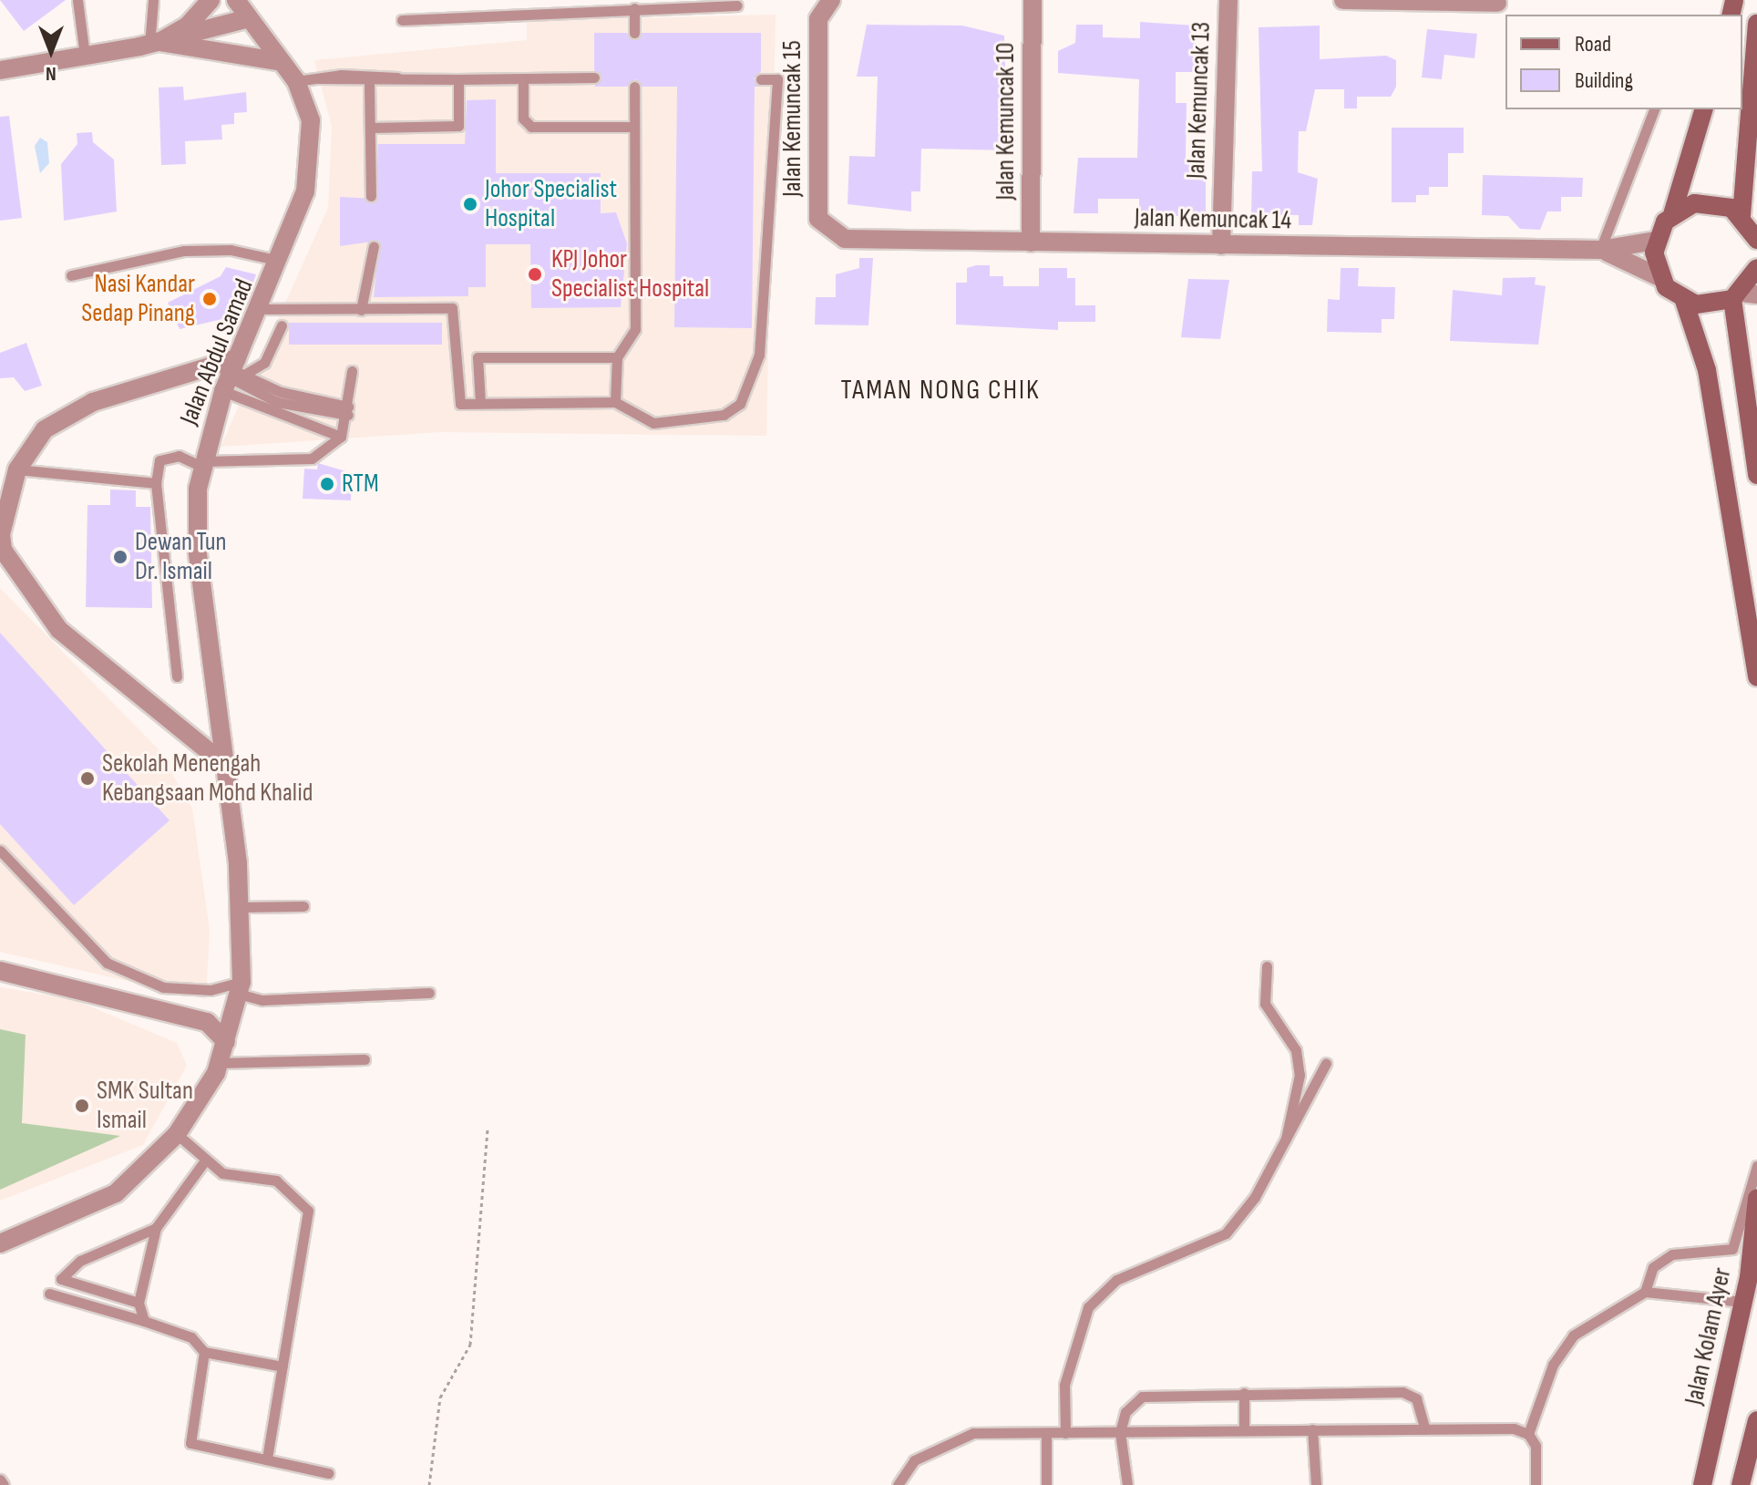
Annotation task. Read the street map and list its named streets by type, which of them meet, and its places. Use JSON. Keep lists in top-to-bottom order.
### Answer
{
  "streets": {
    "main road": ["Jalan Kolam Ayer"],
    "street": [
      "Jalan Kemuncak 13",
      "Jalan Kemuncak 15",
      "Jalan Kemuncak 10",
      "Jalan Kemuncak 14",
      "Jalan Abdul Samad"
    ]
  },
  "crossings": [
    ["Jalan Kemuncak 13", "Jalan Kemuncak 14"],
    ["Jalan Kemuncak 15", "Jalan Kemuncak 14"],
    ["Jalan Kemuncak 10", "Jalan Kemuncak 14"]
  ],
  "districts": ["TAMAN NONG CHIK"],
  "places": [
    "Johor Specialist Hospital",
    "KPJ Johor Specialist Hospital",
    "Nasi Kandar Sedap Pinang",
    "RTM",
    "Dewan Tun Dr. Ismail",
    "Sekolah Menengah Kebangsaan Mohd Khalid",
    "SMK Sultan Ismail"
  ],
  "legend": ["Road", "Building"],
  "north": "bottom"
}
